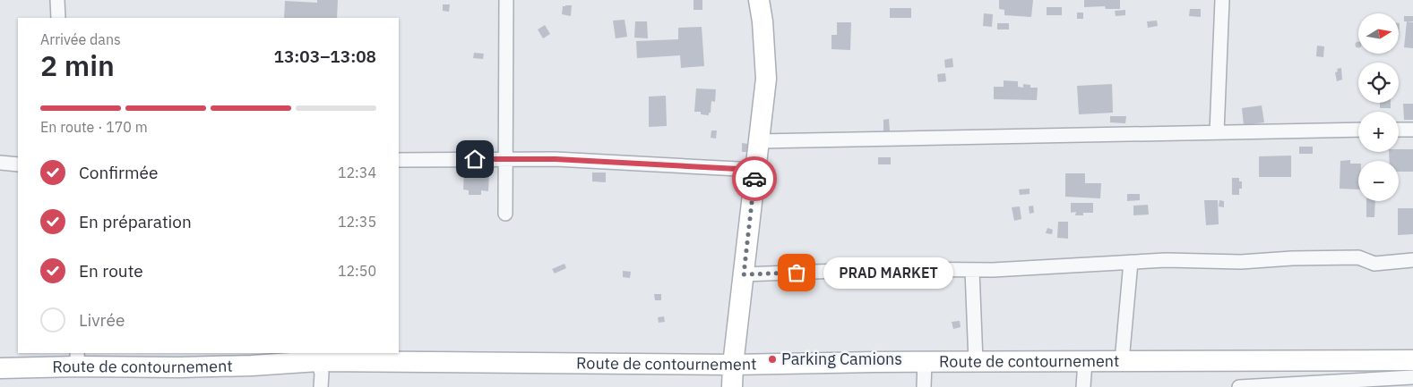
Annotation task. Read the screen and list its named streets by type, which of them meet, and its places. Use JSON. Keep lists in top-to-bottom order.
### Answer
{
  "streets": {
    "street": ["Route de contournement"]
  },
  "places": ["PRAD MARKET", "Parking Camions"],
  "north": "right",
  "page": {
    "map_buttons": ["+", "−"],
    "heading": ["2 min", "Arrivée dans", "13:03–13:08"],
    "bar": "En route · 170 m",
    "list": [
      ["Confirmée", "12:34"],
      ["En préparation", "12:35"],
      ["En route", "12:50"],
      "Livrée"
    ],
    "bubble": "PRAD MARKET"
  }
}
